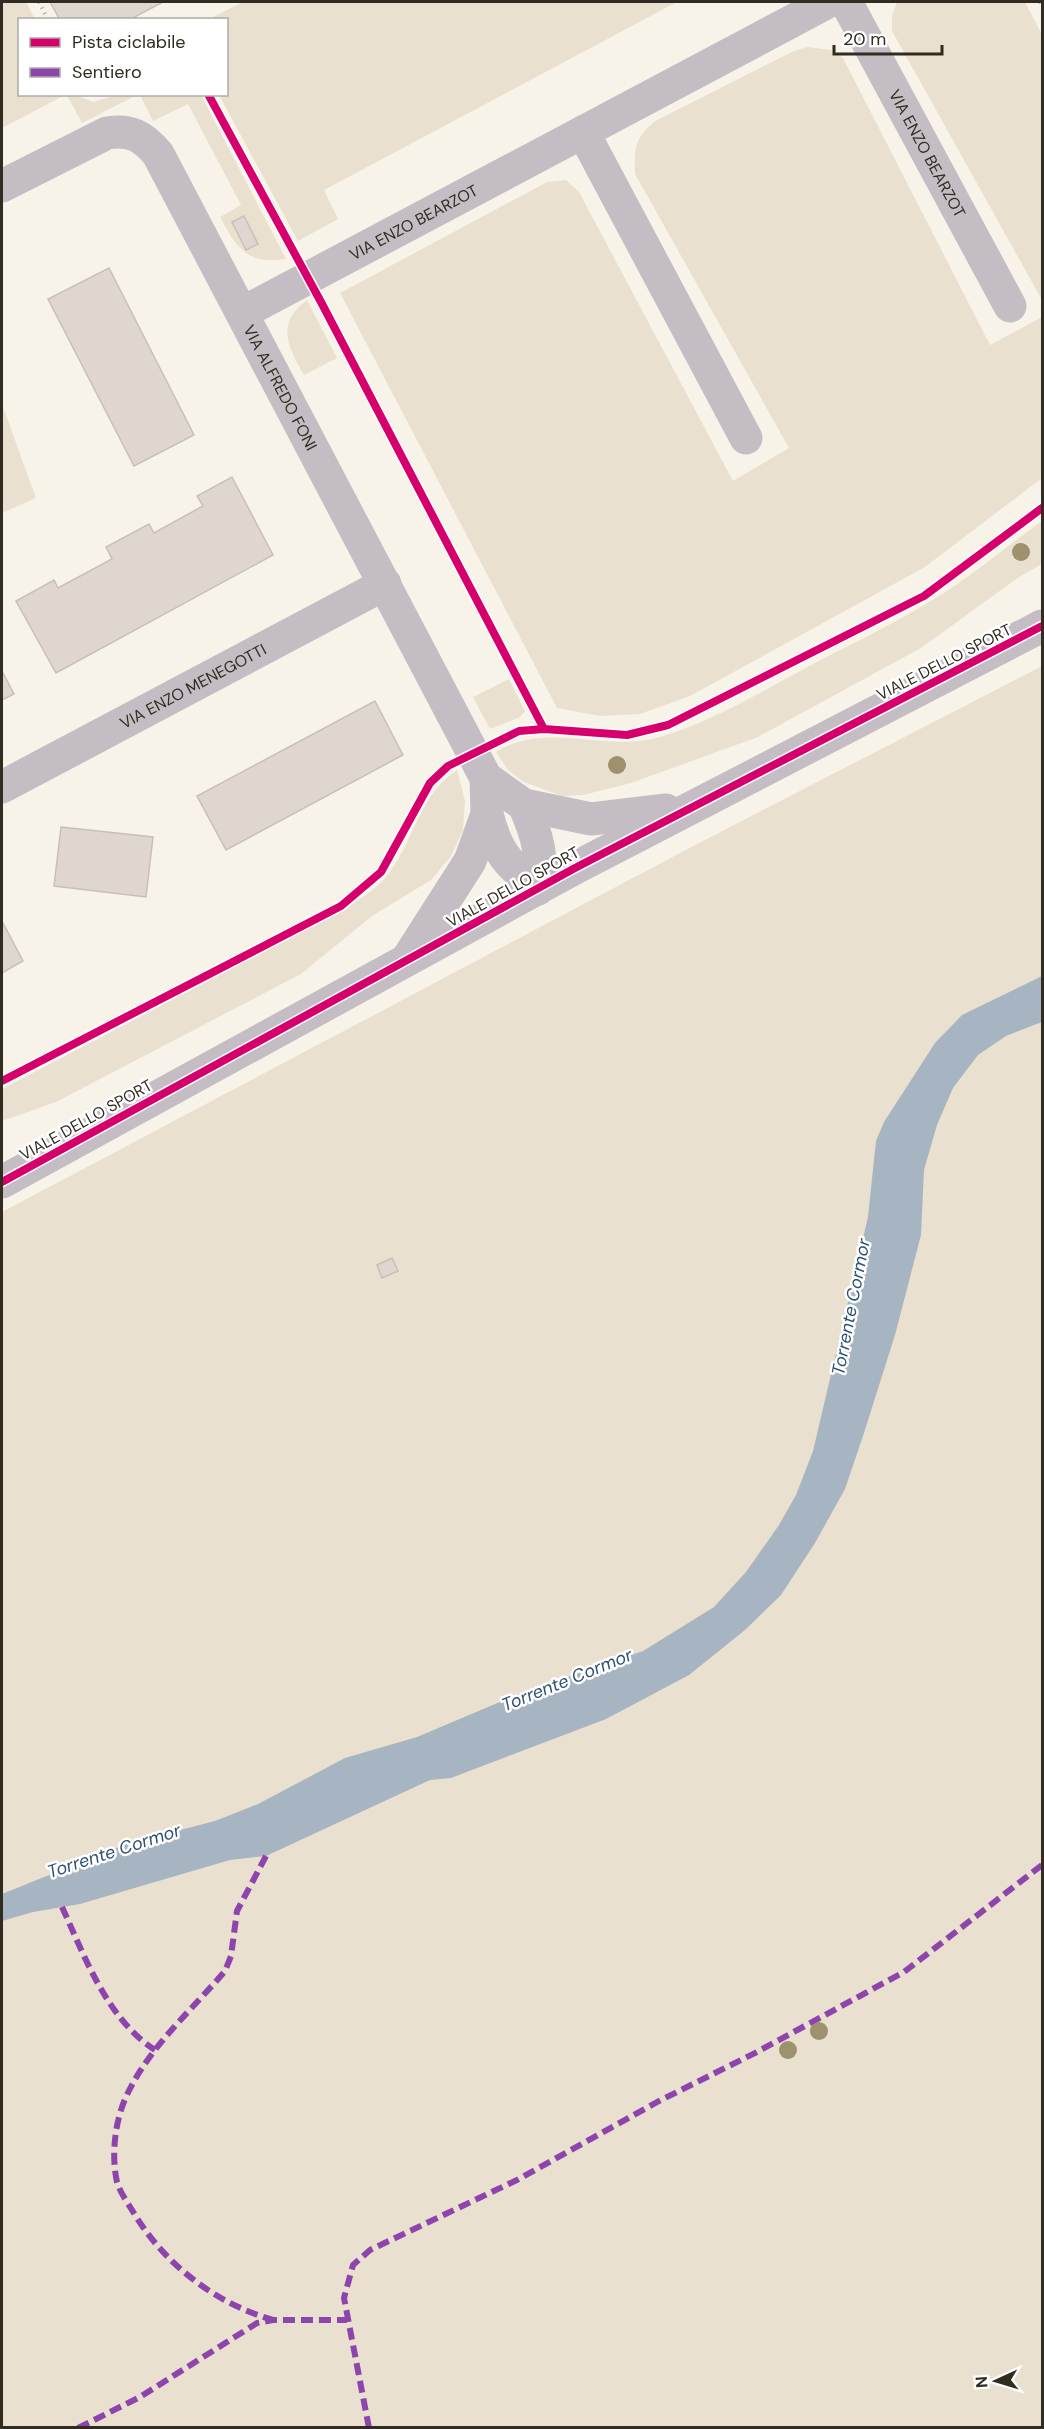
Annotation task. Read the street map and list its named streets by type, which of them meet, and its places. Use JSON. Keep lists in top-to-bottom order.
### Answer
{
  "streets": {
    "street": [
      "VIA ENZO BEARZOT",
      "VIA ALFREDO FONI",
      "VIALE DELLO SPORT",
      "VIA ENZO MENEGOTTI"
    ]
  },
  "crossings": [
    ["VIA ENZO BEARZOT", "VIA ALFREDO FONI"],
    ["VIA ALFREDO FONI", "VIALE DELLO SPORT"],
    ["VIA ALFREDO FONI", "VIA ENZO MENEGOTTI"]
  ],
  "water": ["Torrente Cormor"],
  "legend": ["Pista ciclabile", "Sentiero"],
  "scale_bar": "20 m",
  "north": "left"
}
